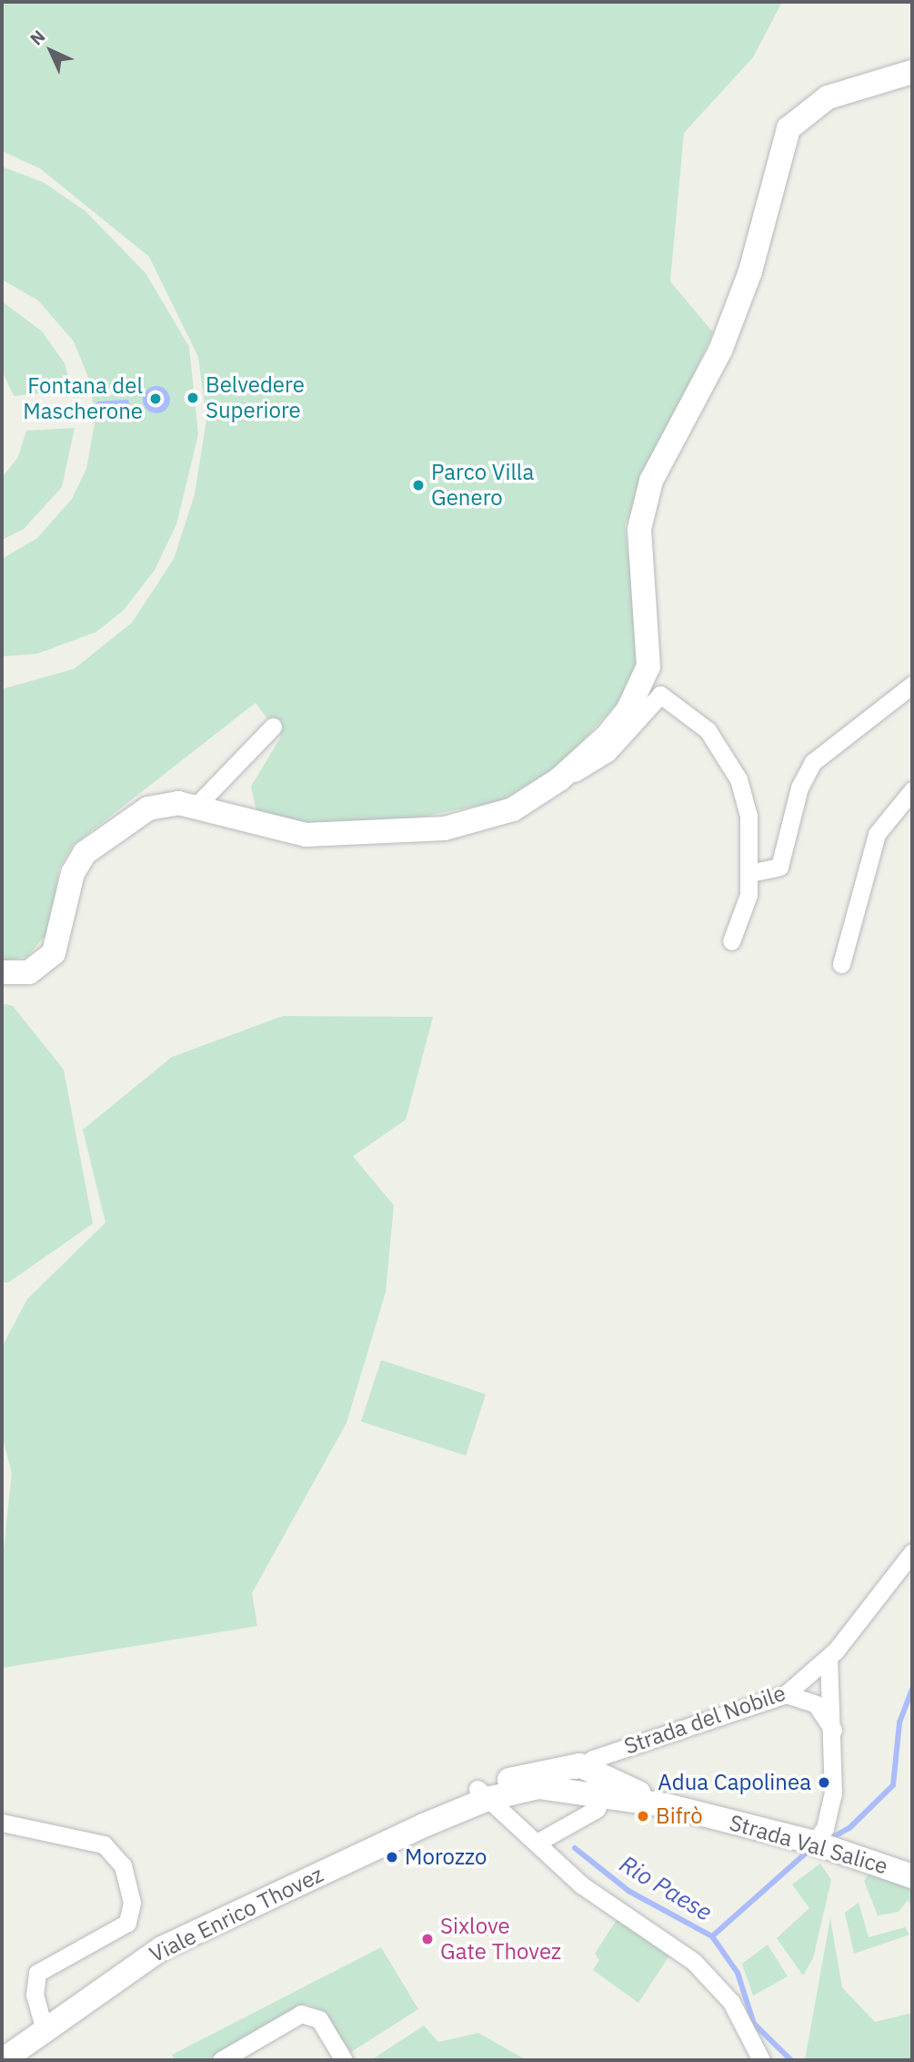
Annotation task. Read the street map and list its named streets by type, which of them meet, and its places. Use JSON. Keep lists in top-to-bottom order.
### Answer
{
  "streets": {
    "street": ["Strada del Nobile", "Strada Val Salice", "Viale Enrico Thovez"]
  },
  "crossings": [
    ["Strada del Nobile", "Strada Val Salice"],
    ["Strada del Nobile", "Viale Enrico Thovez"],
    ["Strada Val Salice", "Viale Enrico Thovez"]
  ],
  "water": ["Rio Paese"],
  "places": [
    "Belvedere Superiore",
    "Fontana del Mascherone",
    "Parco Villa Genero",
    "Adua Capolinea",
    "Bifrò",
    "Morozzo",
    "Sixlove Gate Thovez"
  ],
  "north": "top left"
}
